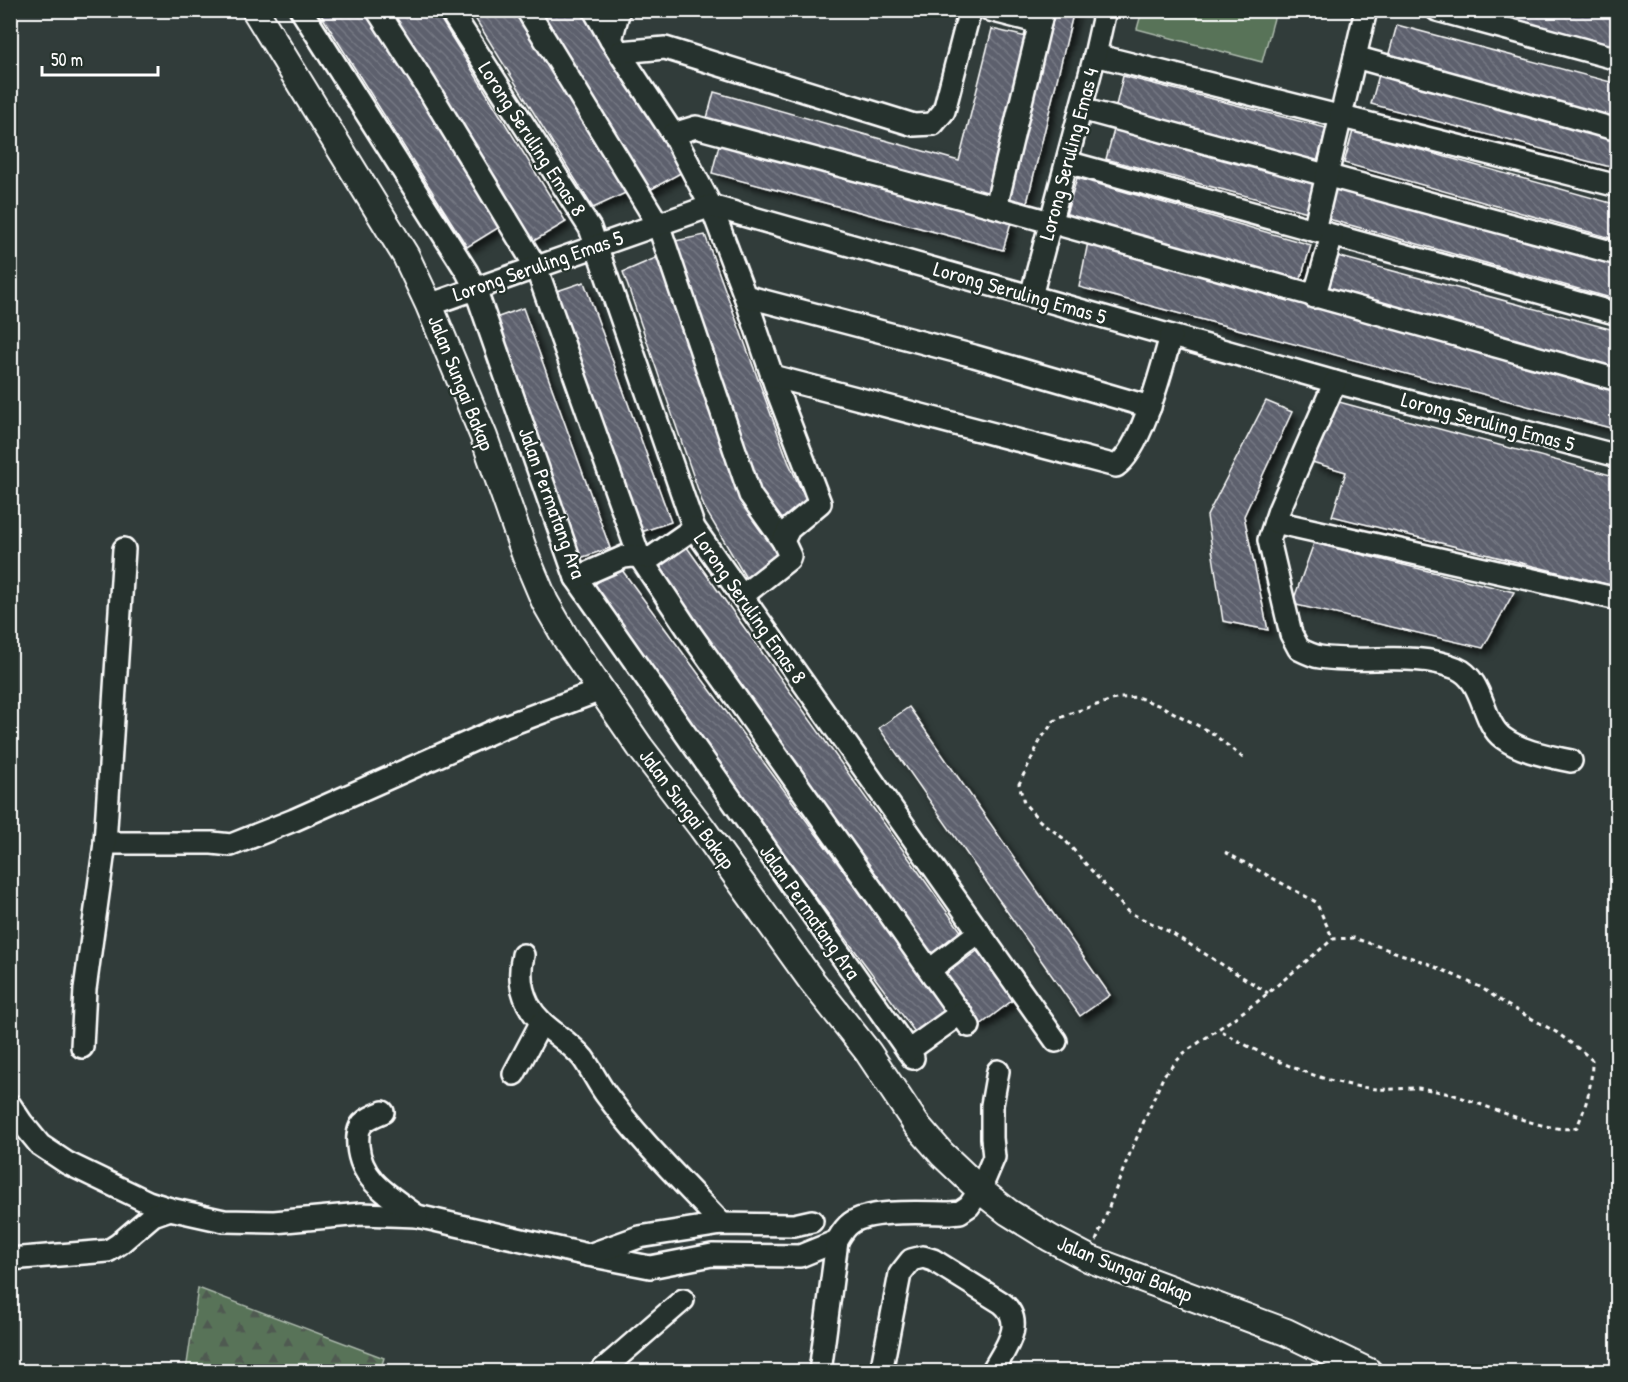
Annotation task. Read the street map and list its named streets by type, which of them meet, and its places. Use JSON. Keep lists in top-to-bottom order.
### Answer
{
  "streets": {
    "main road": ["Jalan Sungai Bakap"],
    "street": [
      "Lorong Seruling Emas 8",
      "Lorong Seruling Emas 4",
      "Lorong Seruling Emas 5",
      "Jalan Permatang Ara"
    ]
  },
  "crossings": [
    ["Lorong Seruling Emas 8", "Lorong Seruling Emas 5"],
    ["Lorong Seruling Emas 4", "Lorong Seruling Emas 5"],
    ["Lorong Seruling Emas 5", "Jalan Sungai Bakap"],
    ["Lorong Seruling Emas 5", "Jalan Permatang Ara"]
  ],
  "scale_bar": "50 m"
}
